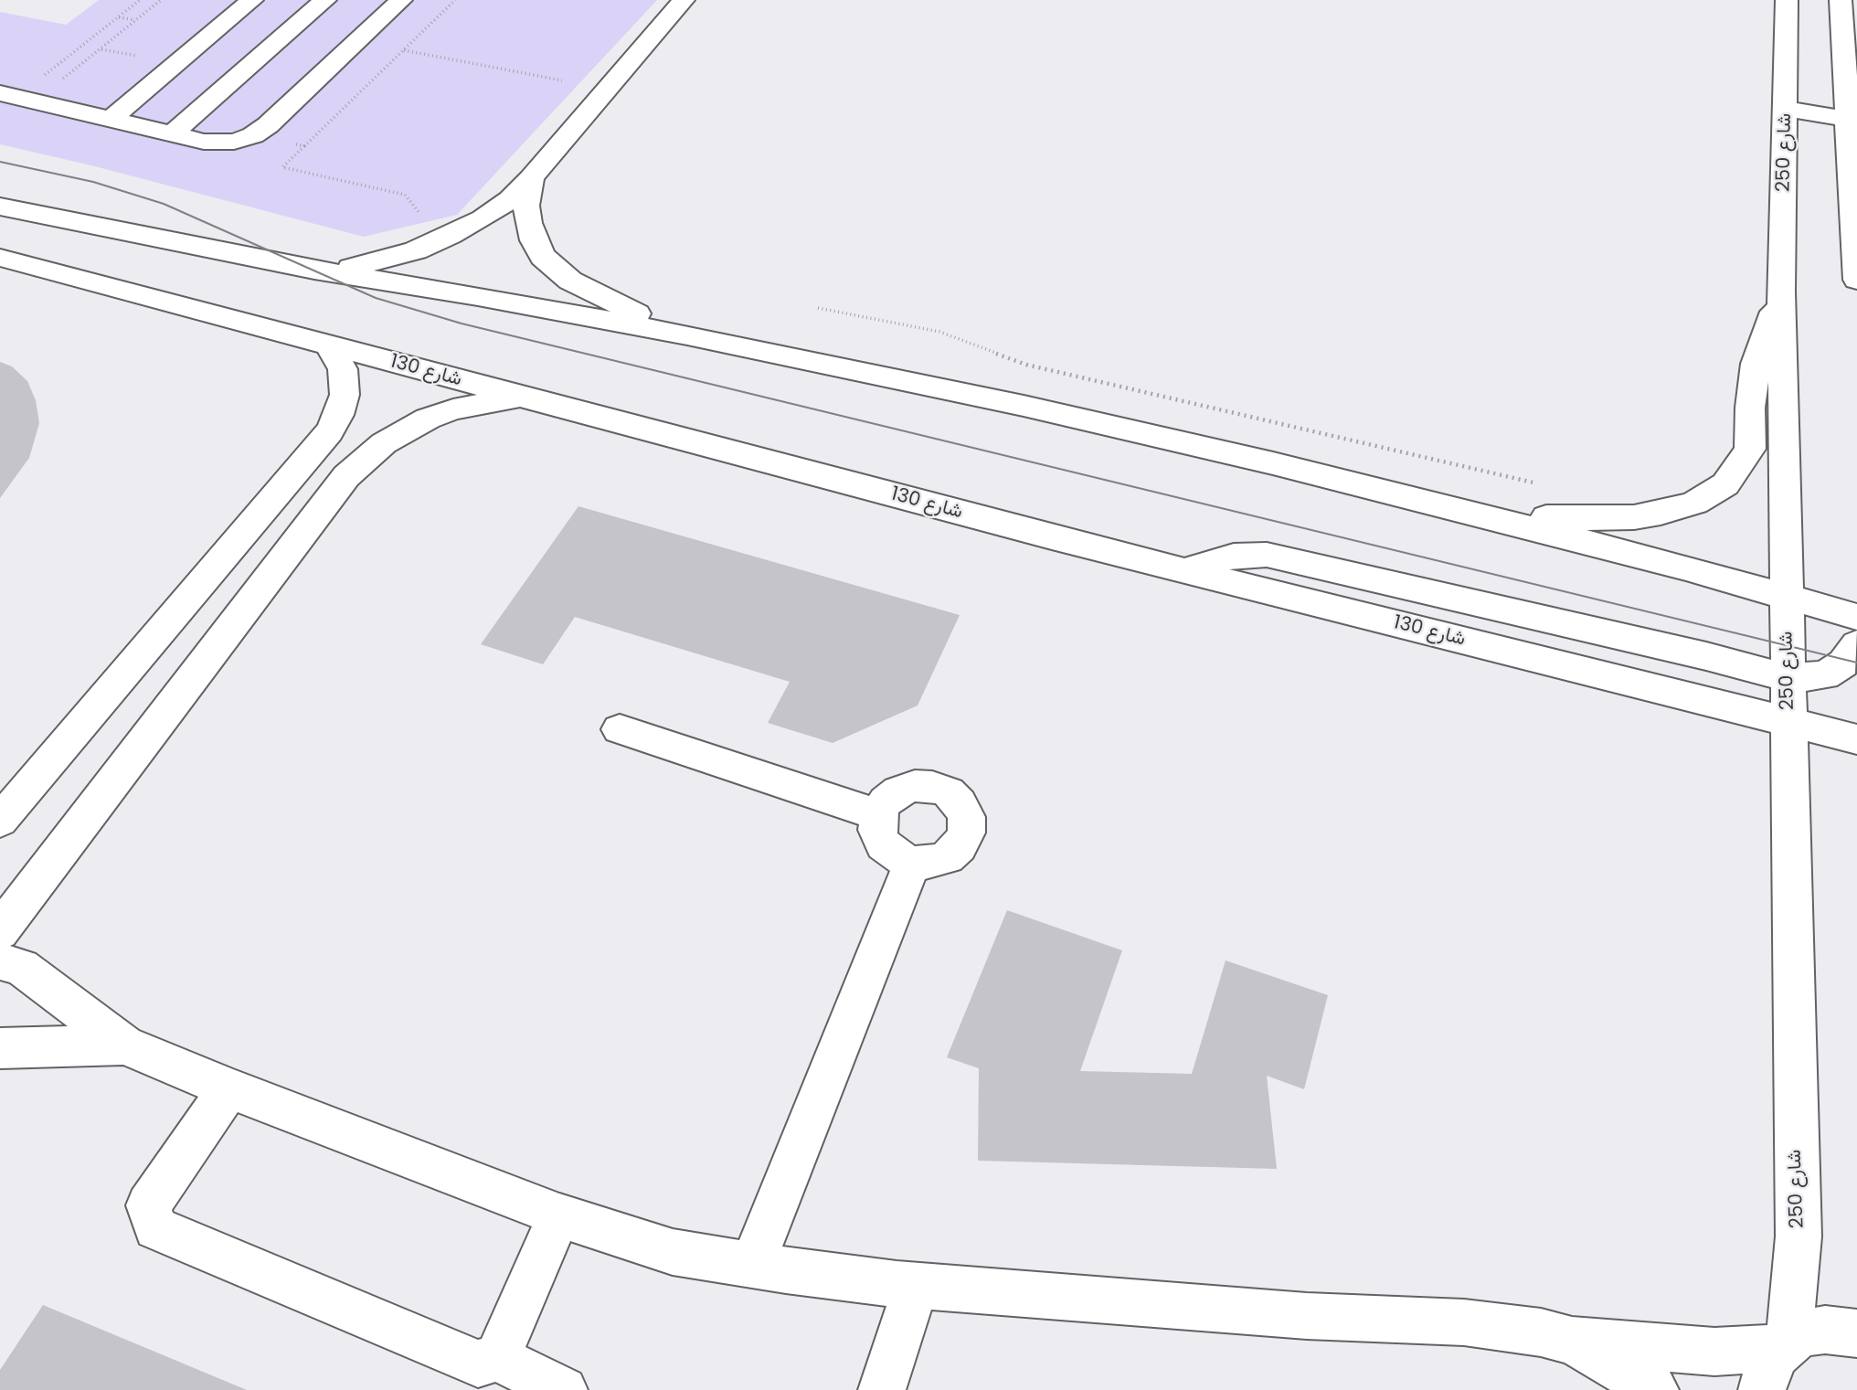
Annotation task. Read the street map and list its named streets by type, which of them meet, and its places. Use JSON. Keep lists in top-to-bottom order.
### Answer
{
  "streets": {
    "street": ["شارع 250", "شارع 130"]
  },
  "crossings": [
    ["شارع 250", "شارع 130"]
  ]
}
